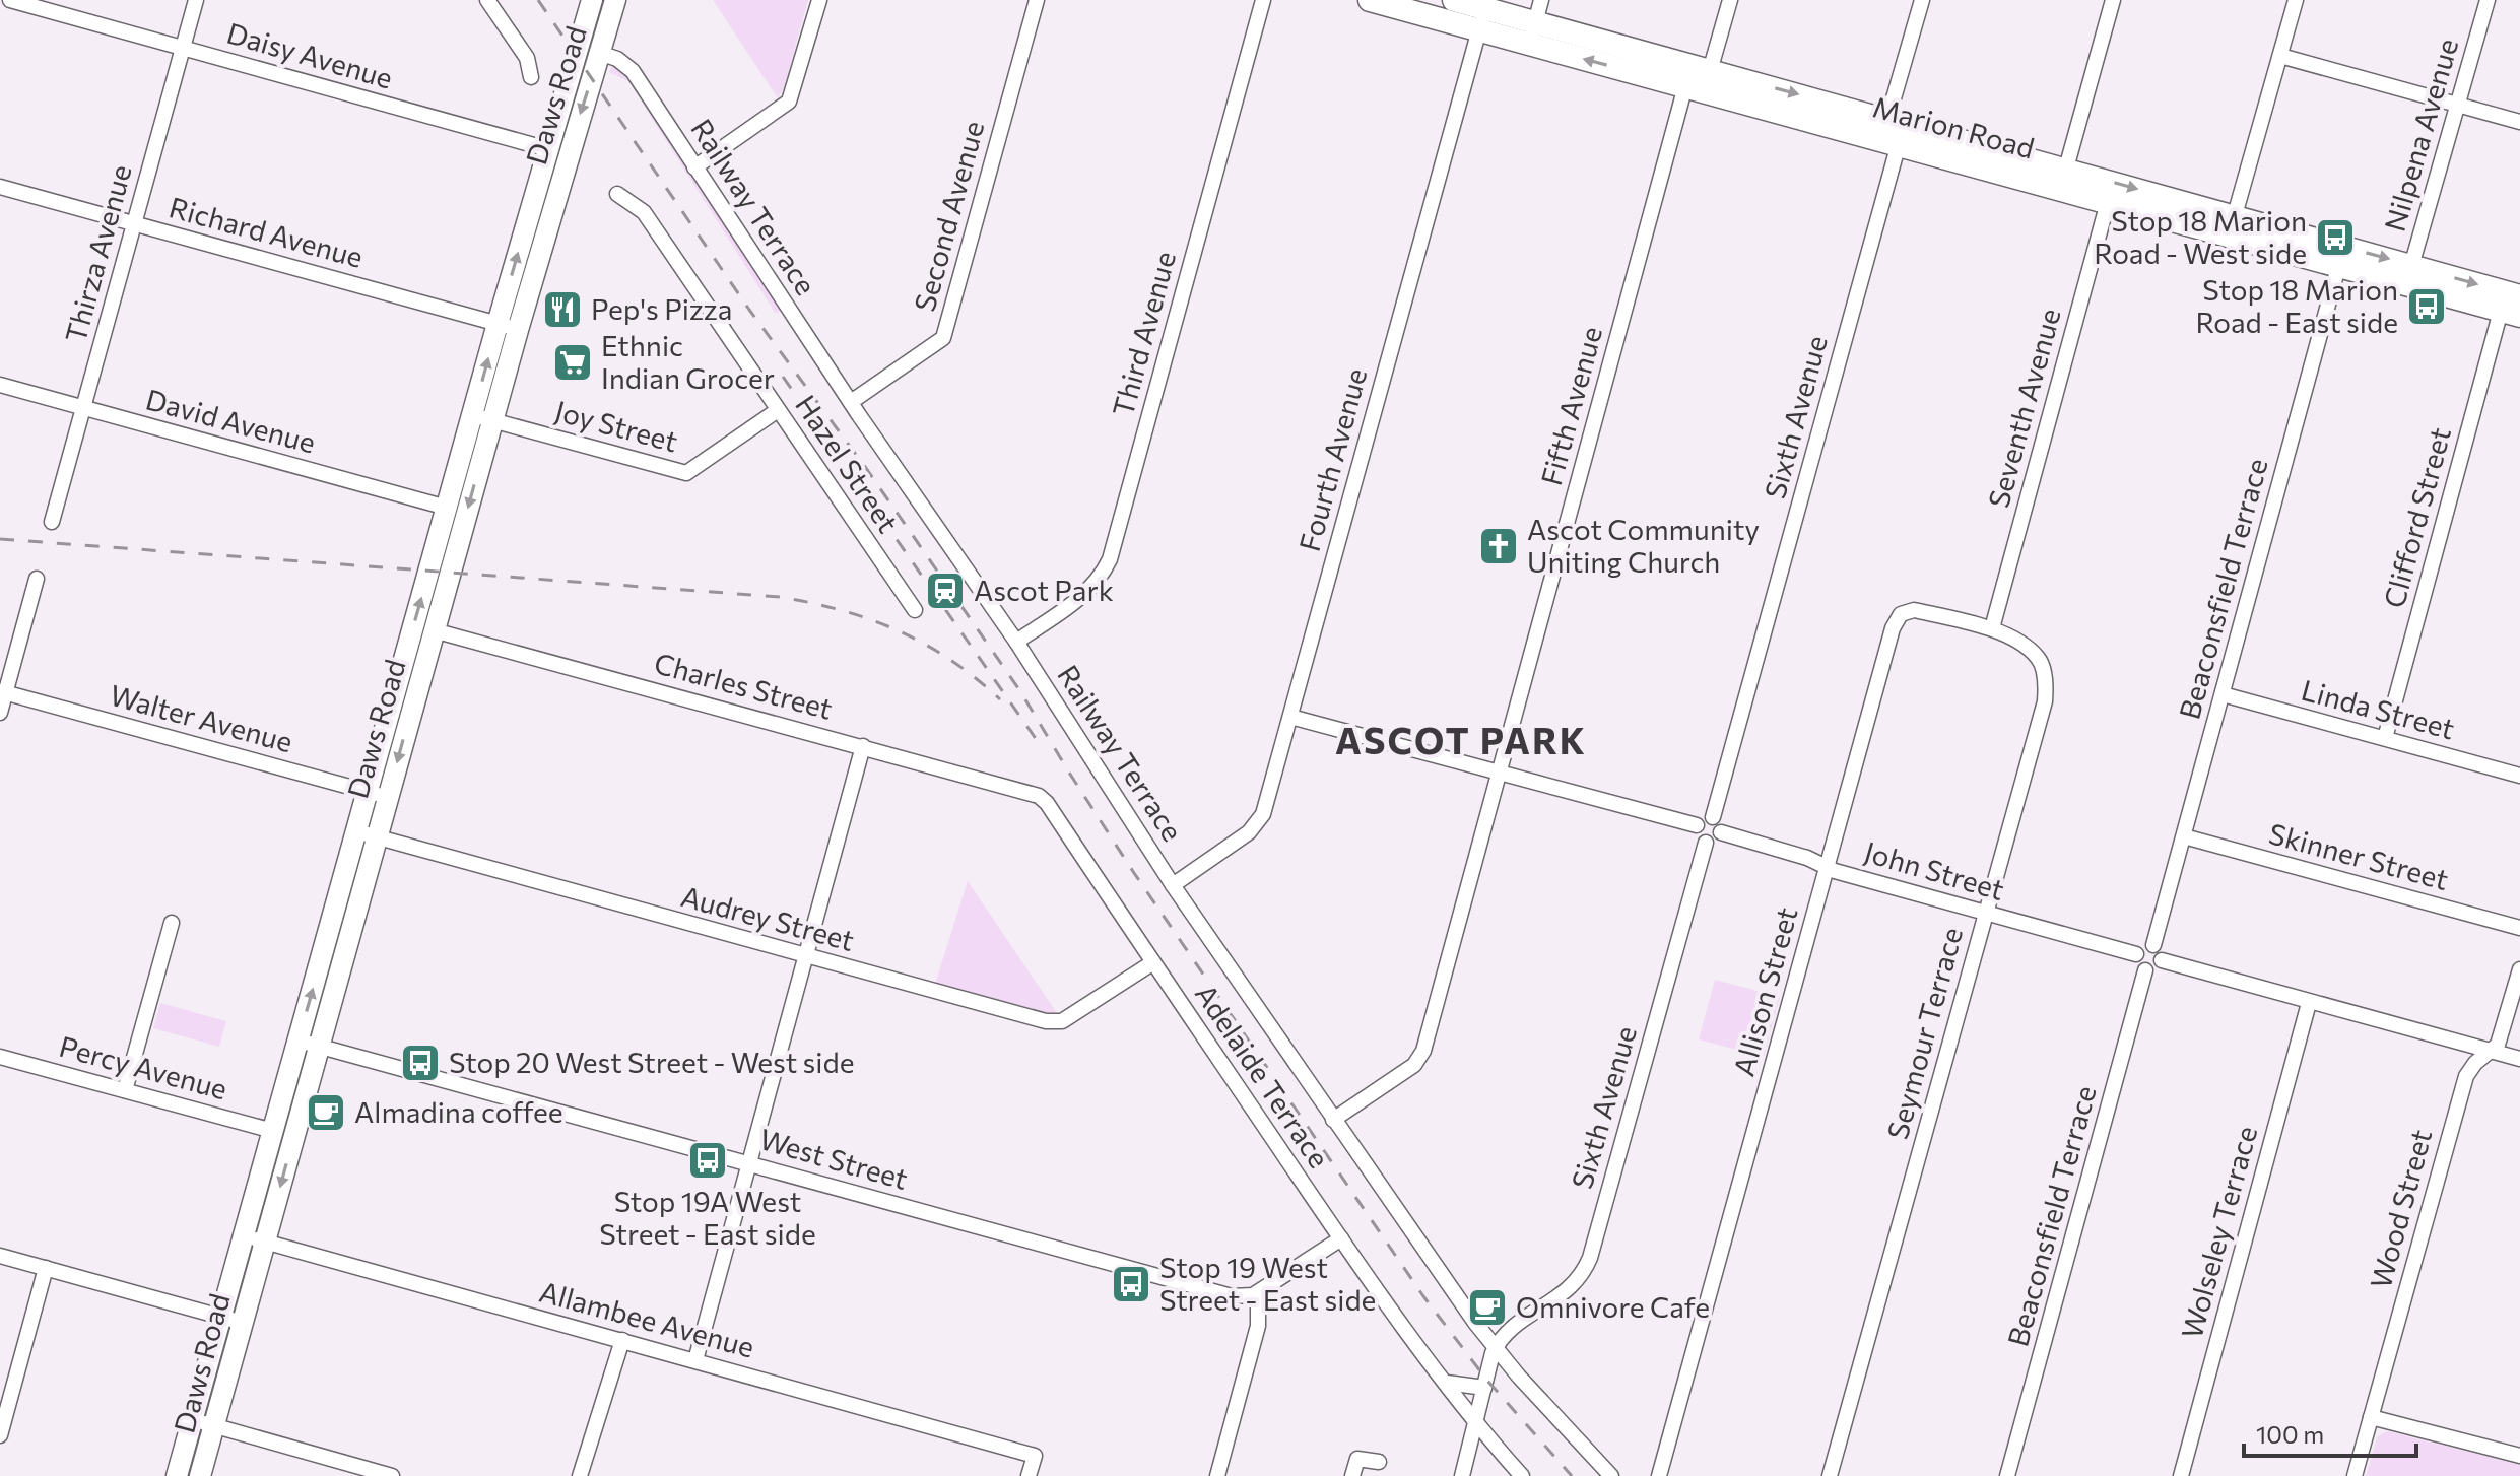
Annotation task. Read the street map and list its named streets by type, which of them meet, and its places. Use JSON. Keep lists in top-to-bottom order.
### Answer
{
  "streets": {
    "main road": ["Daws Road", "Marion Road"],
    "street": [
      "Daisy Avenue",
      "Nilpena Avenue",
      "Railway Terrace",
      "Second Avenue",
      "Richard Avenue",
      "Thirza Avenue",
      "Third Avenue",
      "Fifth Avenue",
      "Seventh Avenue",
      "Sixth Avenue",
      "David Avenue",
      "Joy Street",
      "Fourth Avenue",
      "Hazel Street",
      "Clifford Street",
      "Beaconsfield Terrace",
      "Charles Street",
      "Linda Street",
      "Walter Avenue",
      "Skinner Street",
      "John Street",
      "Audrey Street",
      "Allison Street",
      "Seymour Terrace",
      "Percy Avenue",
      "Adelaide Terrace",
      "West Street",
      "Wood Street",
      "Wolseley Terrace",
      "Allambee Avenue"
    ]
  },
  "crossings": [
    ["Daisy Avenue", "Daws Road"],
    ["Daisy Avenue", "Thirza Avenue"],
    ["Daws Road", "Railway Terrace"],
    ["Daws Road", "Richard Avenue"],
    ["Daws Road", "David Avenue"],
    ["Daws Road", "Joy Street"],
    ["Daws Road", "Charles Street"],
    ["Daws Road", "Walter Avenue"],
    ["Daws Road", "Audrey Street"],
    ["Daws Road", "Percy Avenue"],
    ["Daws Road", "West Street"],
    ["Daws Road", "Allambee Avenue"],
    ["Marion Road", "Nilpena Avenue"],
    ["Marion Road", "Fifth Avenue"],
    ["Marion Road", "Seventh Avenue"],
    ["Marion Road", "Sixth Avenue"],
    ["Marion Road", "Fourth Avenue"],
    ["Marion Road", "Clifford Street"],
    ["Marion Road", "Beaconsfield Terrace"],
    ["Railway Terrace", "Second Avenue"],
    ["Railway Terrace", "Third Avenue"],
    ["Railway Terrace", "Fifth Avenue"],
    ["Railway Terrace", "Sixth Avenue"],
    ["Railway Terrace", "Fourth Avenue"],
    ["Richard Avenue", "Thirza Avenue"],
    ["Thirza Avenue", "David Avenue"],
    ["Seventh Avenue", "Allison Street"],
    ["Seventh Avenue", "Seymour Terrace"],
    ["Sixth Avenue", "John Street"],
    ["Joy Street", "Hazel Street"],
    ["Clifford Street", "Linda Street"],
    ["Beaconsfield Terrace", "Linda Street"],
    ["Beaconsfield Terrace", "Skinner Street"],
    ["Beaconsfield Terrace", "John Street"],
    ["Charles Street", "Adelaide Terrace"],
    ["John Street", "Allison Street"],
    ["John Street", "Seymour Terrace"],
    ["Audrey Street", "Adelaide Terrace"],
    ["Allison Street", "Seymour Terrace"]
  ],
  "districts": ["ASCOT PARK"],
  "places": {
    "bus stop": [
      "Stop 18 Marion Road - West side",
      "Stop 18 Marion Road - East side",
      "Stop 20 West Street - West side",
      "Stop 19A West Street - East side",
      "Stop 19 West Street - East side"
    ],
    "restaurant": ["Pep's Pizza"],
    "supermarket": ["Ethnic Indian Grocer"],
    "church": ["Ascot Community Uniting Church"],
    "station": ["Ascot Park"],
    "cafe": ["Almadina coffee", "Omnivore Cafe"]
  },
  "scale_bar": "100 m"
}
